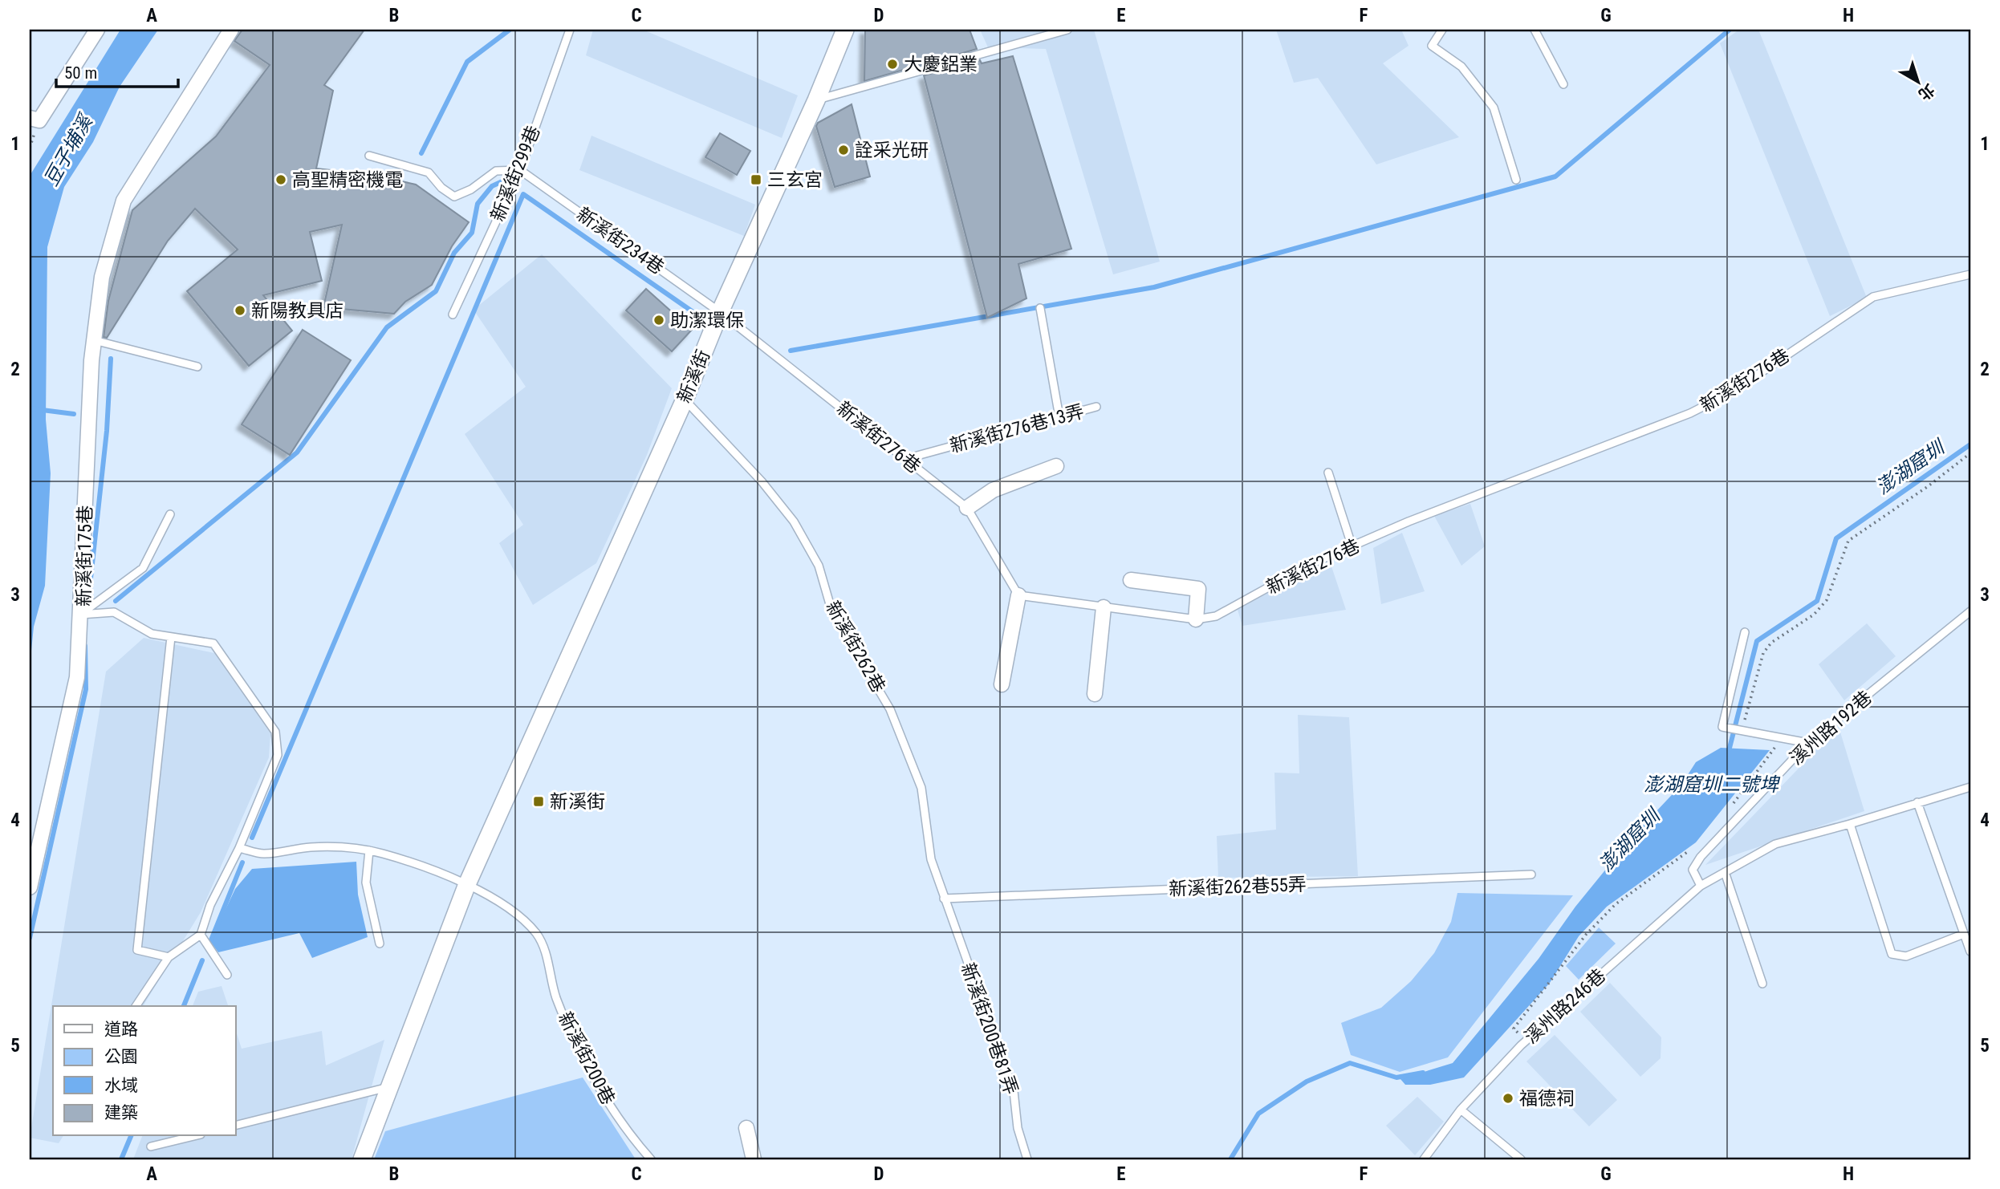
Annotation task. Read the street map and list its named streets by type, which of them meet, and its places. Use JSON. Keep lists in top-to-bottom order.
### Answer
{
  "streets": {
    "street": ["新溪街", "新溪街175巷"],
    "lane": [
      "新溪街299巷",
      "新溪街234巷",
      "新溪街276巷",
      "新溪街276巷13弄",
      "新溪街262巷",
      "溪州路192巷",
      "新溪街262巷55弄",
      "溪州路246巷",
      "新溪街200巷81弄",
      "新溪街200巷"
    ]
  },
  "crossings": [
    ["新溪街299巷", "新溪街234巷"],
    ["新溪街234巷", "新溪街"],
    ["新溪街234巷", "新溪街276巷"],
    ["新溪街", "新溪街276巷"],
    ["新溪街", "新溪街262巷"],
    ["新溪街", "新溪街200巷"],
    ["新溪街276巷", "新溪街276巷13弄"],
    ["新溪街262巷", "新溪街262巷55弄"],
    ["新溪街262巷", "新溪街200巷81弄"],
    ["溪州路192巷", "溪州路246巷"],
    ["新溪街262巷55弄", "新溪街200巷81弄"]
  ],
  "water": ["豆子埔溪", "澎湖窟圳", "澎湖窟圳二號埤"],
  "places": {
    "other": [
      "大慶鋁業",
      "詮采光研",
      "高聖精密機電",
      "新陽教具店",
      "助潔環保",
      "福德祠"
    ],
    "transit": ["三玄宮", "新溪街"]
  },
  "legend": [
    "道路",
    "公園",
    "水域",
    "建築"
  ],
  "scale_bar": "50 m",
  "north": "bottom right",
  "grid": {
    "columns": [
      "A",
      "B",
      "C",
      "D",
      "E",
      "F",
      "G",
      "H"
    ],
    "rows": [
      "1",
      "2",
      "3",
      "4",
      "5"
    ]
  }
}
